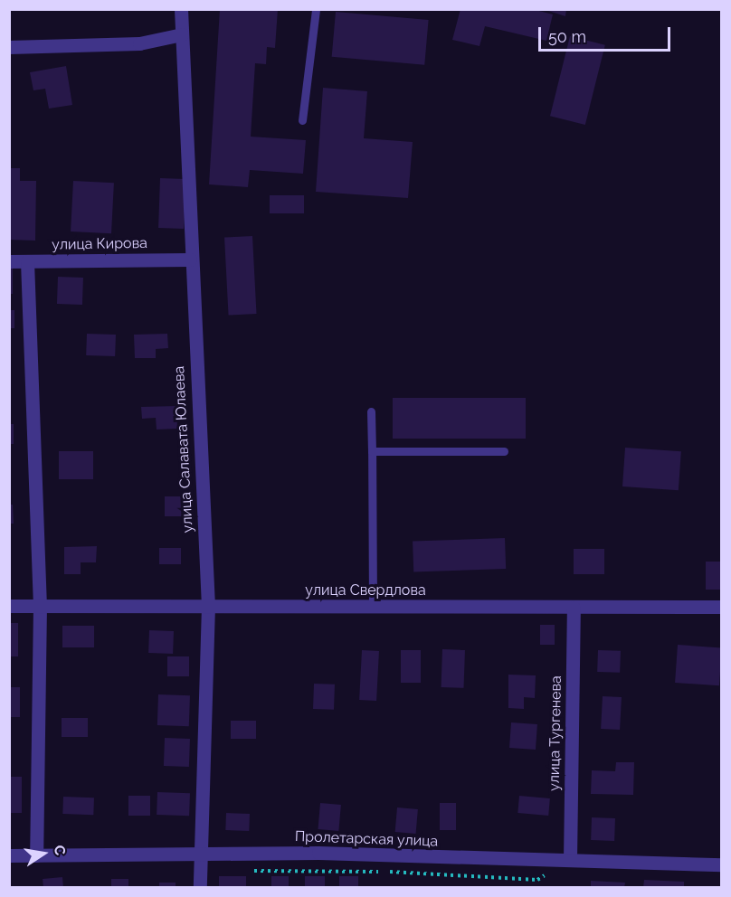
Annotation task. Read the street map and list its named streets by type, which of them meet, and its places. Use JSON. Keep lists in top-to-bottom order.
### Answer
{
  "streets": {
    "street": [
      "улица Кирова",
      "улица Салавата Юлаева",
      "улица Свердлова",
      "улица Тургенева",
      "Пролетарская улица"
    ]
  },
  "crossings": [
    ["улица Кирова", "улица Салавата Юлаева"],
    ["улица Салавата Юлаева", "улица Свердлова"],
    ["улица Салавата Юлаева", "Пролетарская улица"],
    ["улица Свердлова", "улица Тургенева"],
    ["улица Тургенева", "Пролетарская улица"]
  ],
  "scale_bar": "50 m",
  "north": "right"
}
